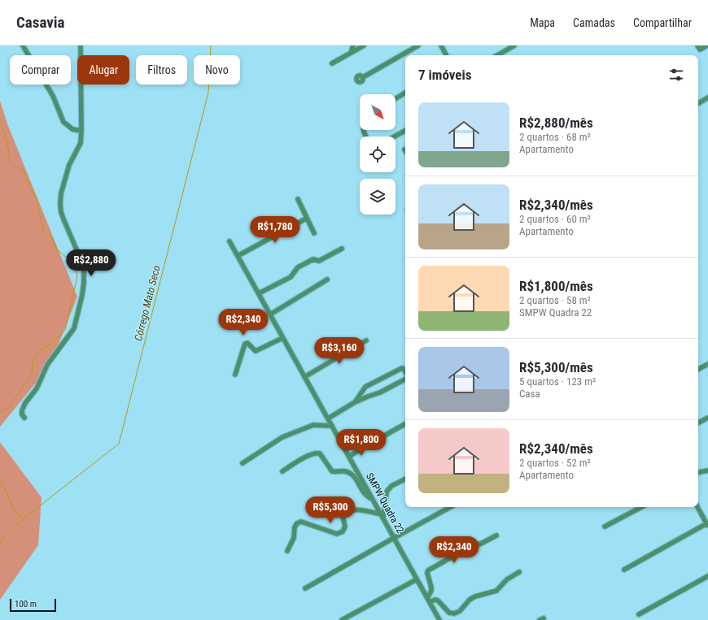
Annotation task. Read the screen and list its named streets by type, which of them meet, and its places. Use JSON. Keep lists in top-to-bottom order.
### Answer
{
  "streets": {
    "street": ["SMPW Quadra 22"]
  },
  "water": ["Córrego Mato Seco"],
  "scale_bar": "100 m",
  "north": "bottom right",
  "page": {
    "header": "Casavia",
    "nav": ["Mapa", "Camadas", "Compartilhar"],
    "chip": [
      "Comprar",
      "Alugar",
      "Filtros",
      "Novo"
    ],
    "heading": "7 imóveis",
    "list": [
      {
        "name": "R$2,880/mês",
        "note": "2 quartos · 68 m² · Apartamento"
      },
      {
        "name": "R$2,340/mês",
        "note": "2 quartos · 60 m² · Apartamento"
      },
      {
        "name": "R$1,800/mês",
        "note": "2 quartos · 58 m² · SMPW Quadra 22"
      },
      {
        "name": "R$5,300/mês",
        "note": "5 quartos · 123 m² · Casa"
      },
      {
        "name": "R$2,340/mês",
        "note": "2 quartos · 52 m² · Apartamento"
      }
    ],
    "price": [
      "R$1,780",
      "R$2,880",
      "R$2,340",
      "R$3,160",
      "R$1,800",
      "R$5,300",
      "R$2,340"
    ],
    "scale": "100 m"
  }
}
